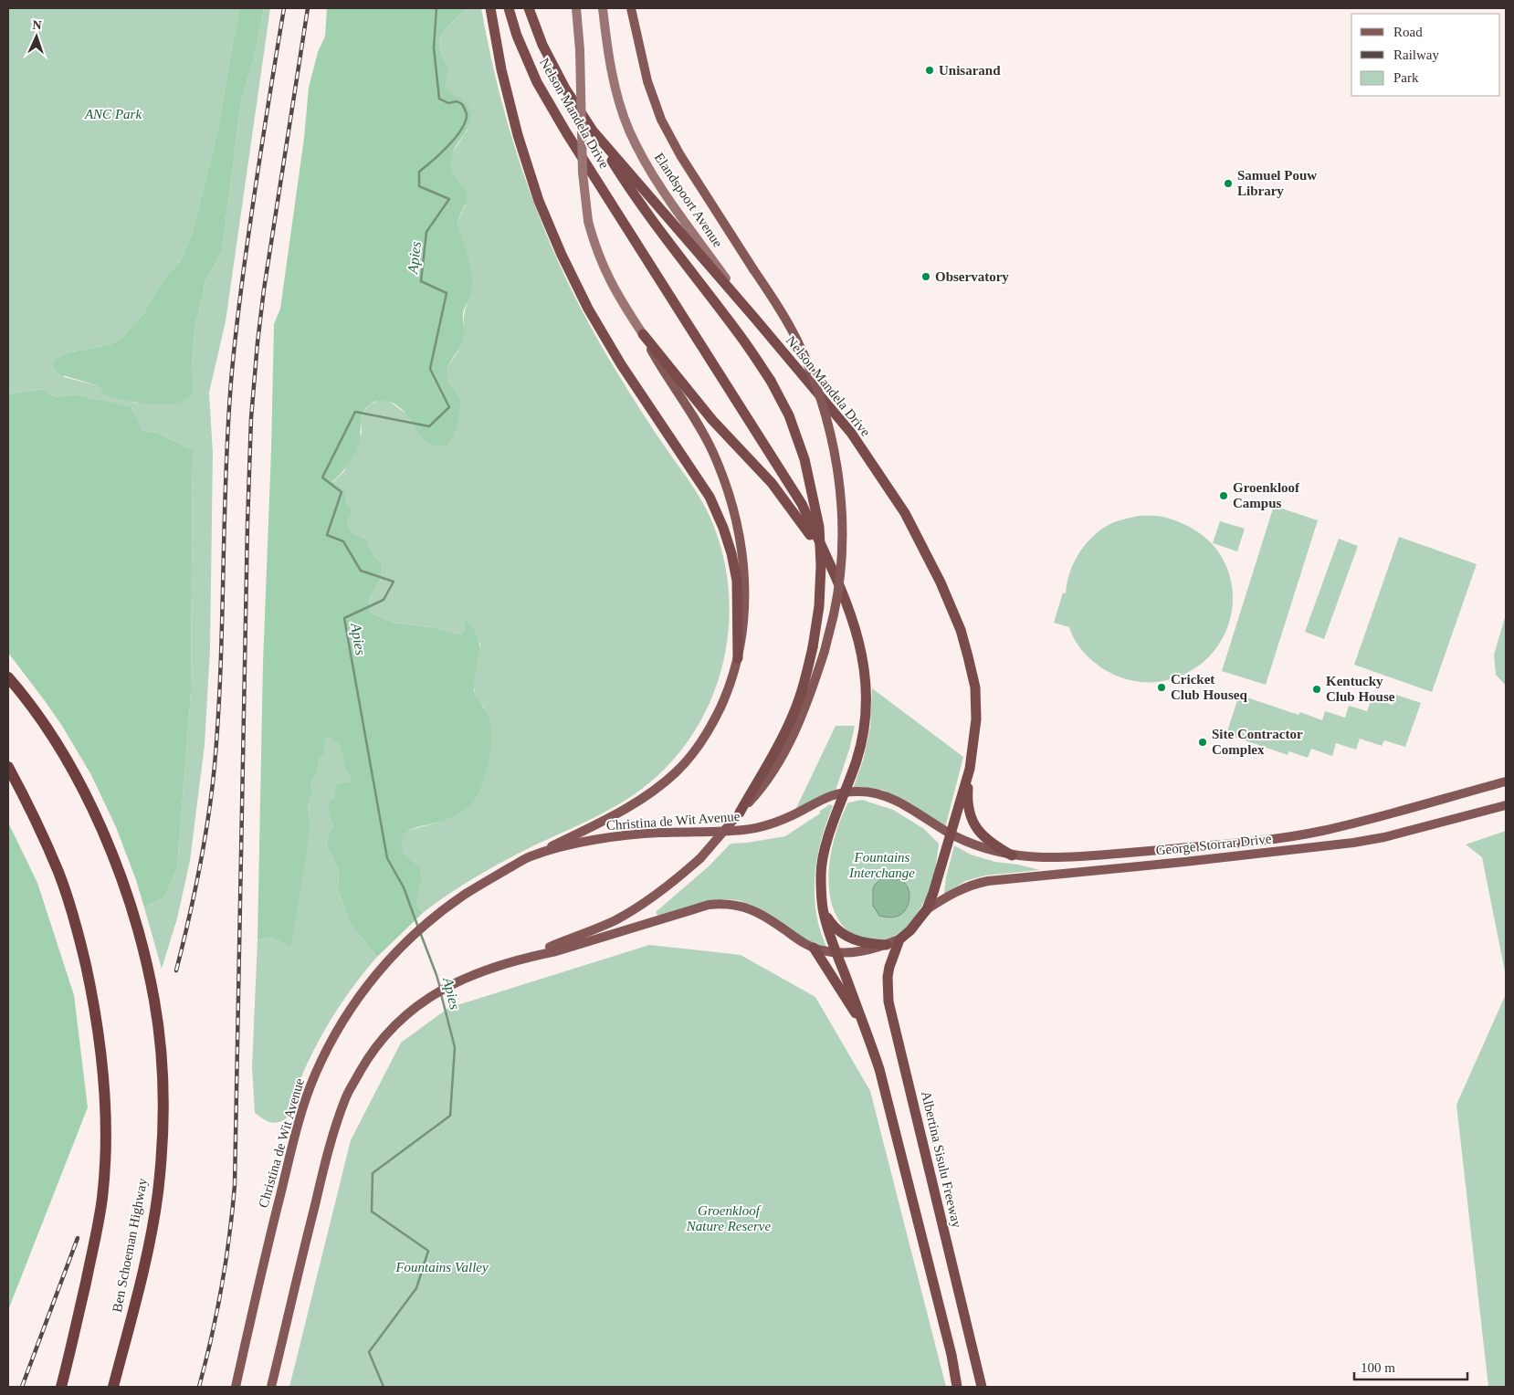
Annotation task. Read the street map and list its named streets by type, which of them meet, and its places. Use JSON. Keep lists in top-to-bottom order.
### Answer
{
  "streets": {
    "highway": ["Nelson Mandela Drive", "Albertina Sisulu Freeway", "Ben Schoeman Highway"],
    "main road": ["Elandspoort Avenue", "Christina de Wit Avenue", "George Storrar Drive"]
  },
  "crossings": [
    ["Nelson Mandela Drive", "Elandspoort Avenue"],
    ["Nelson Mandela Drive", "Christina de Wit Avenue"],
    ["Nelson Mandela Drive", "George Storrar Drive"],
    ["Nelson Mandela Drive", "Albertina Sisulu Freeway"],
    ["Christina de Wit Avenue", "George Storrar Drive"],
    ["Christina de Wit Avenue", "Albertina Sisulu Freeway"],
    ["George Storrar Drive", "Albertina Sisulu Freeway"]
  ],
  "water": ["Apies"],
  "parks": [
    "ANC Park",
    "Fountains Interchange",
    "Groenkloof Nature Reserve",
    "Fountains Valley"
  ],
  "places": [
    "Unisarand",
    "Samuel Pouw Library",
    "Observatory",
    "Groenkloof Campus",
    "Cricket Club Houseq",
    "Kentucky Club House",
    "Site Contractor Complex"
  ],
  "legend": ["Road", "Railway", "Park"],
  "scale_bar": "100 m",
  "north": "top"
}
